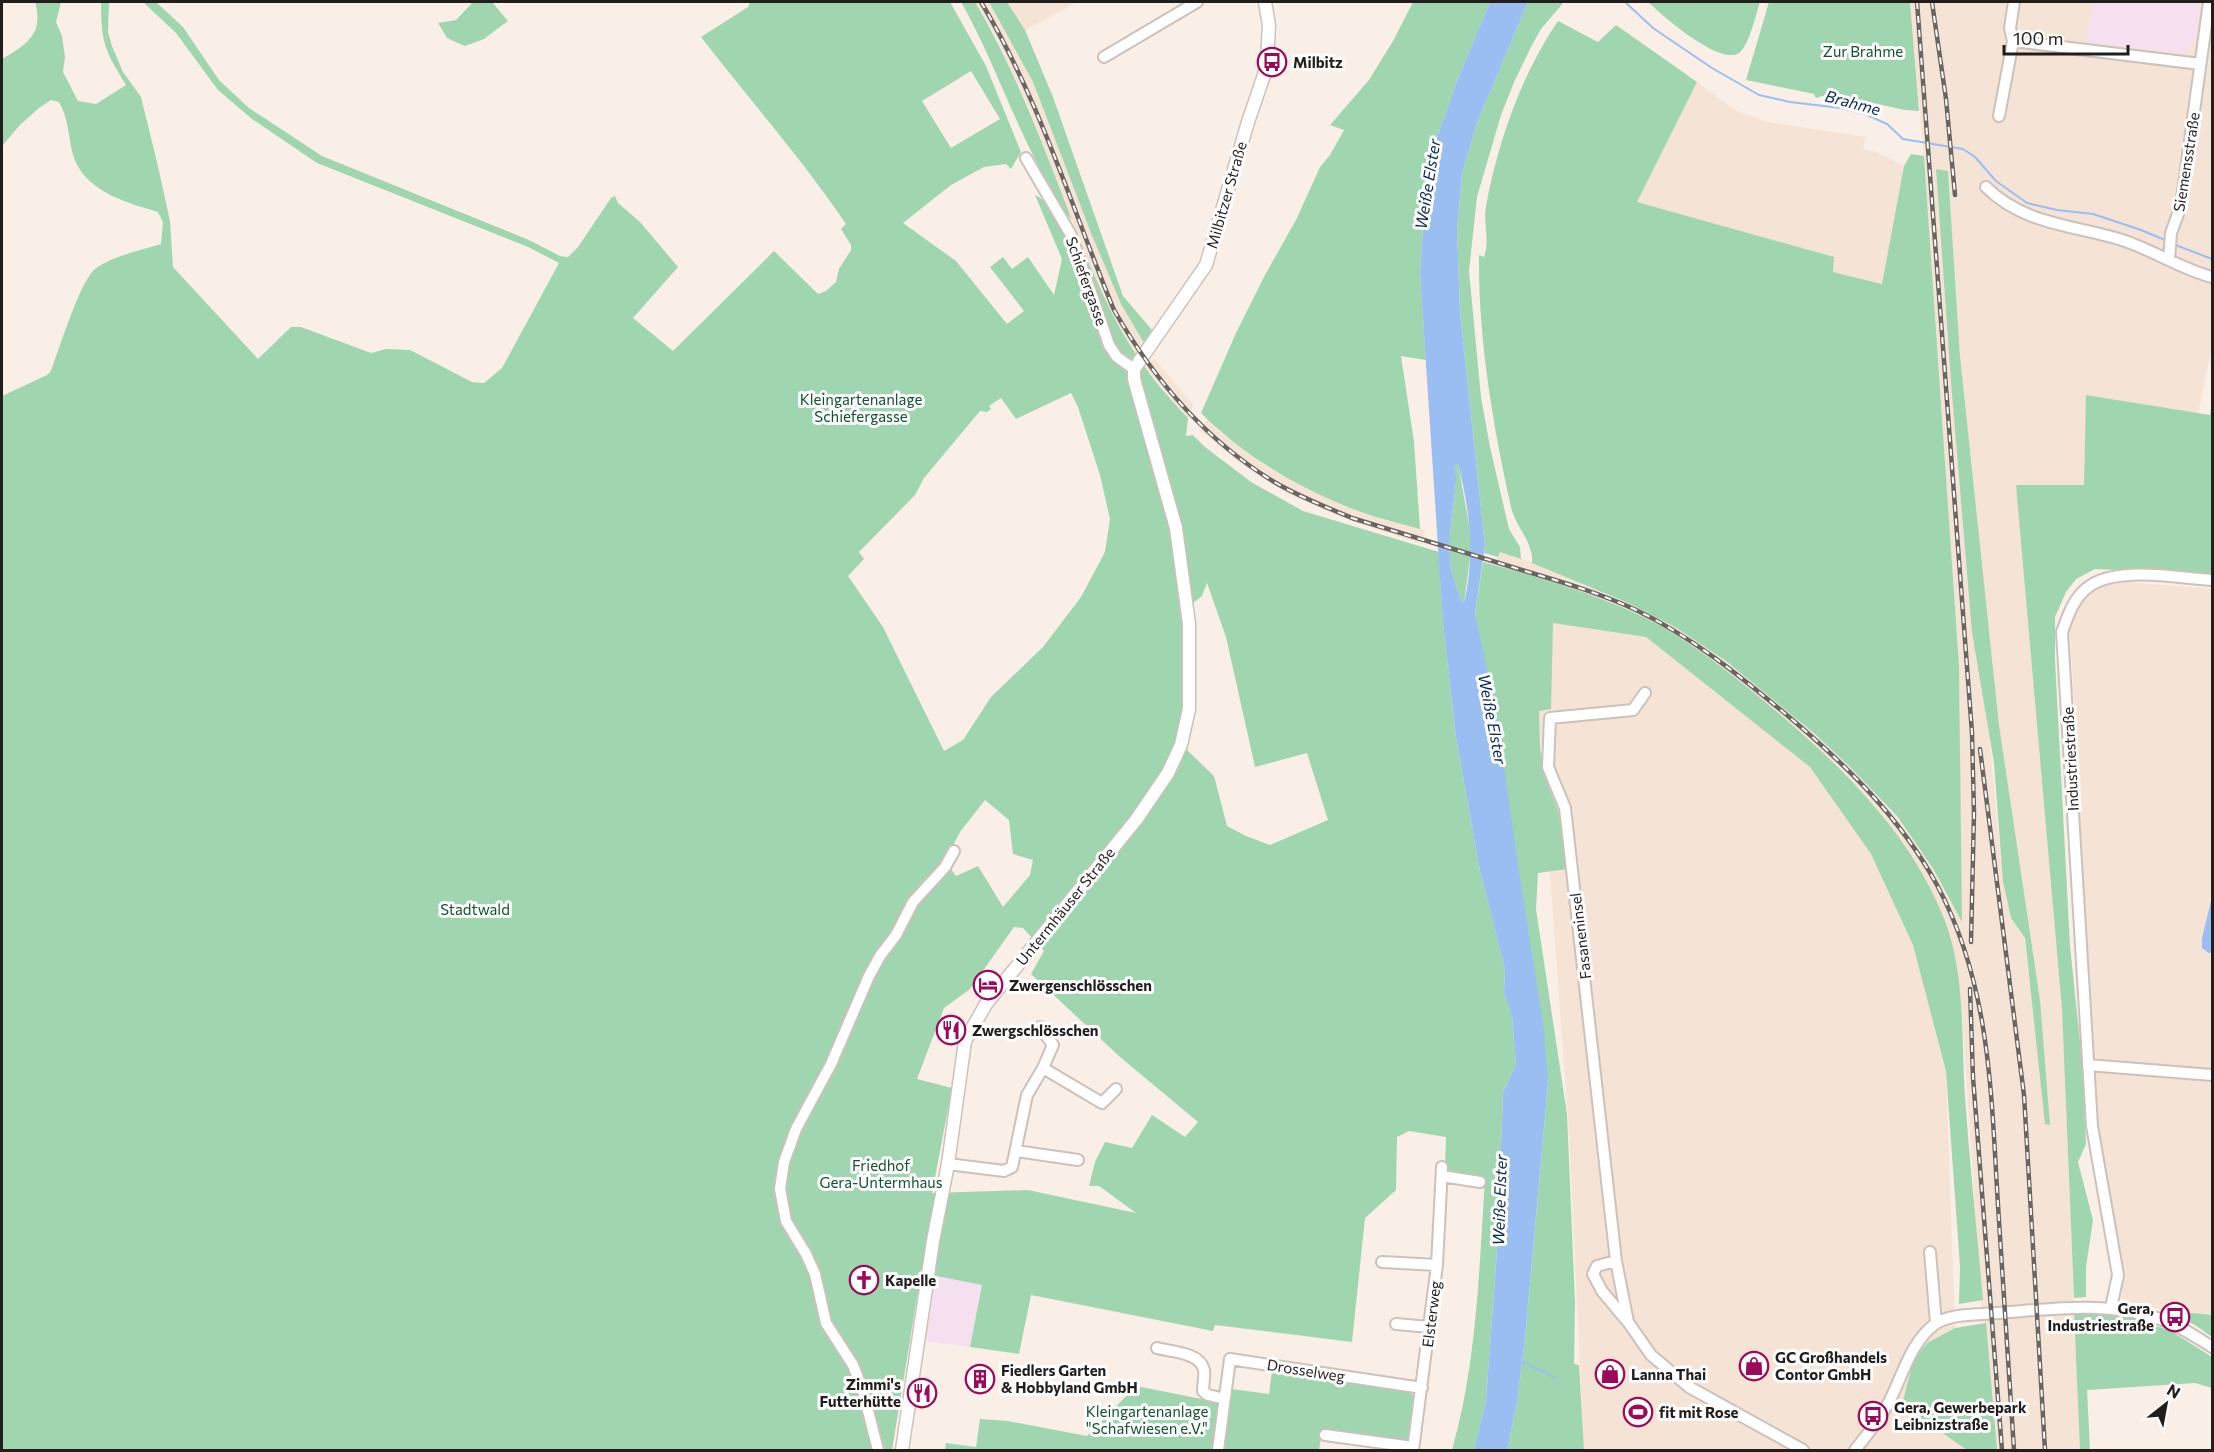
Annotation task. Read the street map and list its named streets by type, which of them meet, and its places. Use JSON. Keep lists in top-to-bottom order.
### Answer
{
  "streets": {
    "main road": ["Milbitzer Straße", "Untermhäuser Straße"],
    "street": [
      "Siemensstraße",
      "Schiefergasse",
      "Industriestraße",
      "Fasaneninsel",
      "Elsterweg",
      "Drosselweg"
    ]
  },
  "crossings": [
    ["Milbitzer Straße", "Schiefergasse"],
    ["Milbitzer Straße", "Untermhäuser Straße"],
    ["Schiefergasse", "Untermhäuser Straße"],
    ["Elsterweg", "Drosselweg"]
  ],
  "water": ["Brahme", "Weiße Elster"],
  "parks": [
    "Zur Brahme",
    "Kleingartenanlage Schiefergasse",
    "Stadtwald",
    "Friedhof Gera-Untermhaus",
    "Kleingartenanlage \"Schafwiesen e.V.\""
  ],
  "places": {
    "bus stop": ["Milbitz", "Gera, Industriestraße", "Gera, Gewerbepark Leibnizstraße"],
    "hotel": ["Zwergenschlösschen"],
    "restaurant": ["Zwergschlösschen", "Zimmi's Futterhütte"],
    "church": ["Kapelle"],
    "shop": ["GC Großhandels Contor GmbH", "Lanna Thai"],
    "building": ["Fiedlers Garten & Hobbyland GmbH"],
    "sports": ["fit mit Rose"]
  },
  "scale_bar": "100 m",
  "north": "top right"
}
